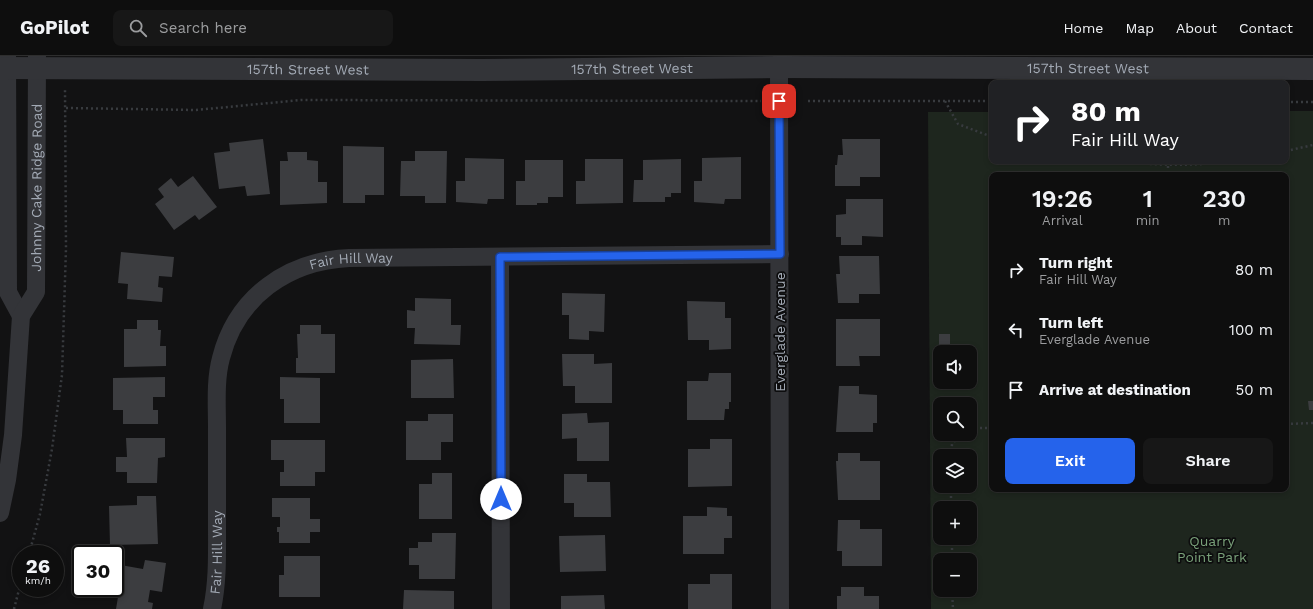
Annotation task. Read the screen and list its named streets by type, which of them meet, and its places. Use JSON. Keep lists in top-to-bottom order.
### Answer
{
  "streets": {
    "street": [
      "157th Street West",
      "Johnny Cake Ridge Road",
      "Fair Hill Way",
      "Everglade Avenue"
    ]
  },
  "crossings": [
    ["157th Street West", "Johnny Cake Ridge Road"],
    ["157th Street West", "Everglade Avenue"],
    ["Fair Hill Way", "Everglade Avenue"]
  ],
  "parks": ["Quarry Point Park"],
  "page": {
    "header": "GoPilot",
    "search": "Search here",
    "nav": [
      "Home",
      "Map",
      "About",
      "Contact"
    ],
    "turn": ["80 m", "Fair Hill Way"],
    "eta": [
      "19:26",
      "Arrival",
      "1",
      "min",
      "230",
      "m"
    ],
    "list": [
      {
        "name": "Turn right",
        "note": "Fair Hill Way",
        "value": "80 m"
      },
      {
        "name": "Turn left",
        "note": "Everglade Avenue",
        "value": "100 m"
      },
      {
        "name": "Arrive at destination",
        "value": "50 m"
      }
    ],
    "map_buttons": ["+", "−"],
    "buttons": ["Exit", "Share"],
    "speed": "26 km/h",
    "limit": "30"
  }
}
